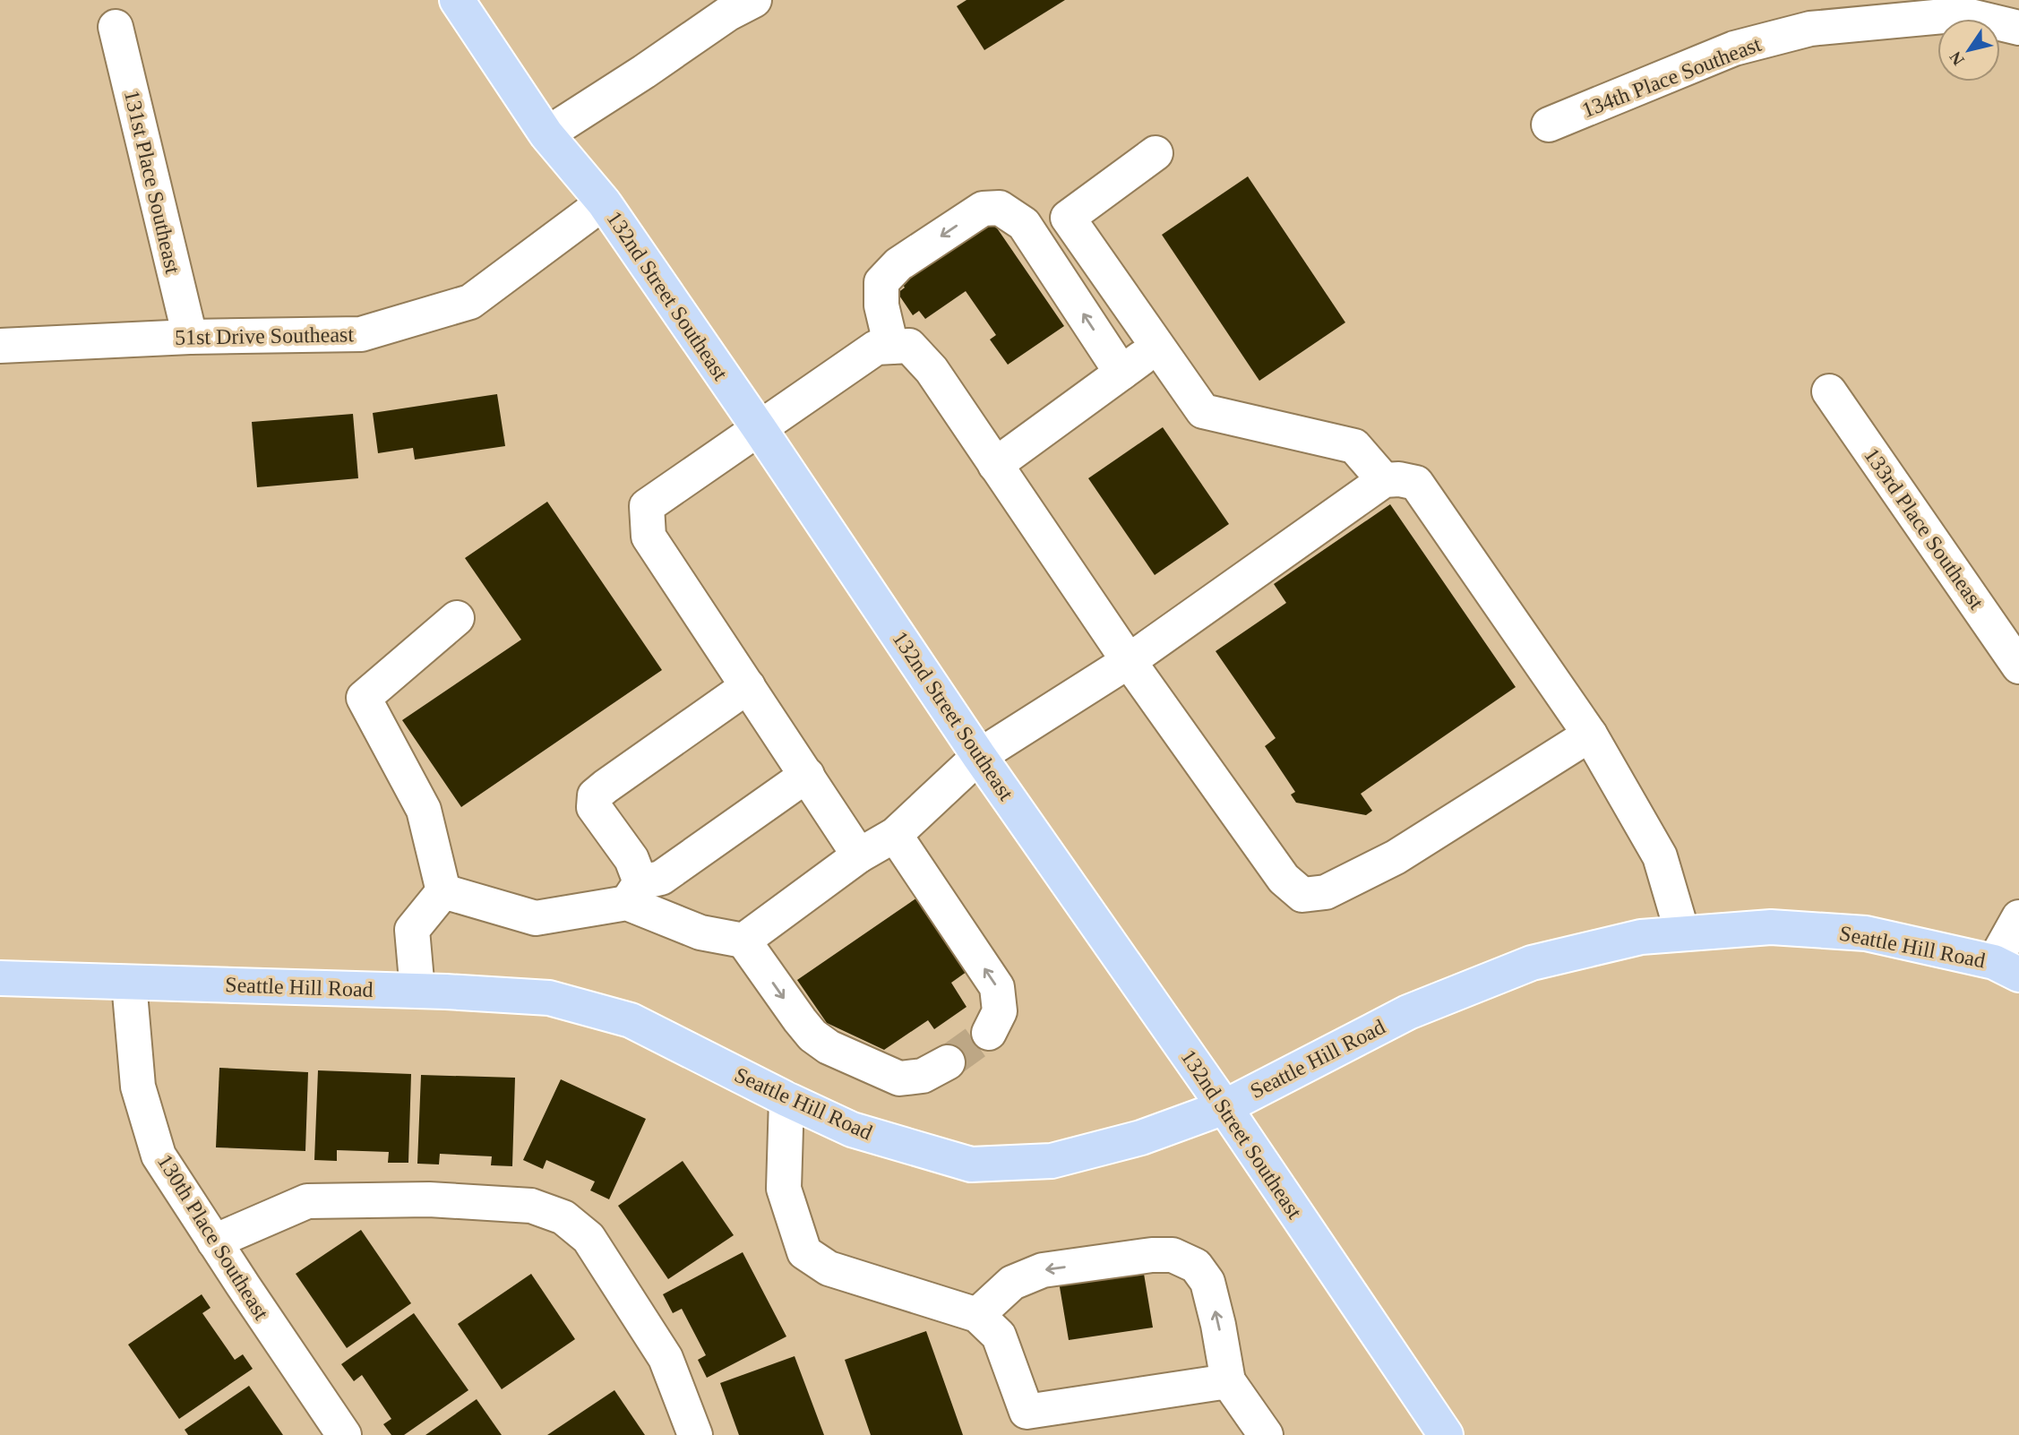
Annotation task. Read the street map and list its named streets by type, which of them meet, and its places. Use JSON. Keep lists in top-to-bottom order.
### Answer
{
  "streets": {
    "main road": ["132nd Street Southeast", "Seattle Hill Road"],
    "street": [
      "134th Place Southeast",
      "131st Place Southeast",
      "51st Drive Southeast",
      "133rd Place Southeast",
      "130th Place Southeast"
    ]
  },
  "crossings": [
    ["131st Place Southeast", "51st Drive Southeast"],
    ["132nd Street Southeast", "51st Drive Southeast"],
    ["132nd Street Southeast", "Seattle Hill Road"],
    ["Seattle Hill Road", "130th Place Southeast"]
  ],
  "north": "bottom left"
}
